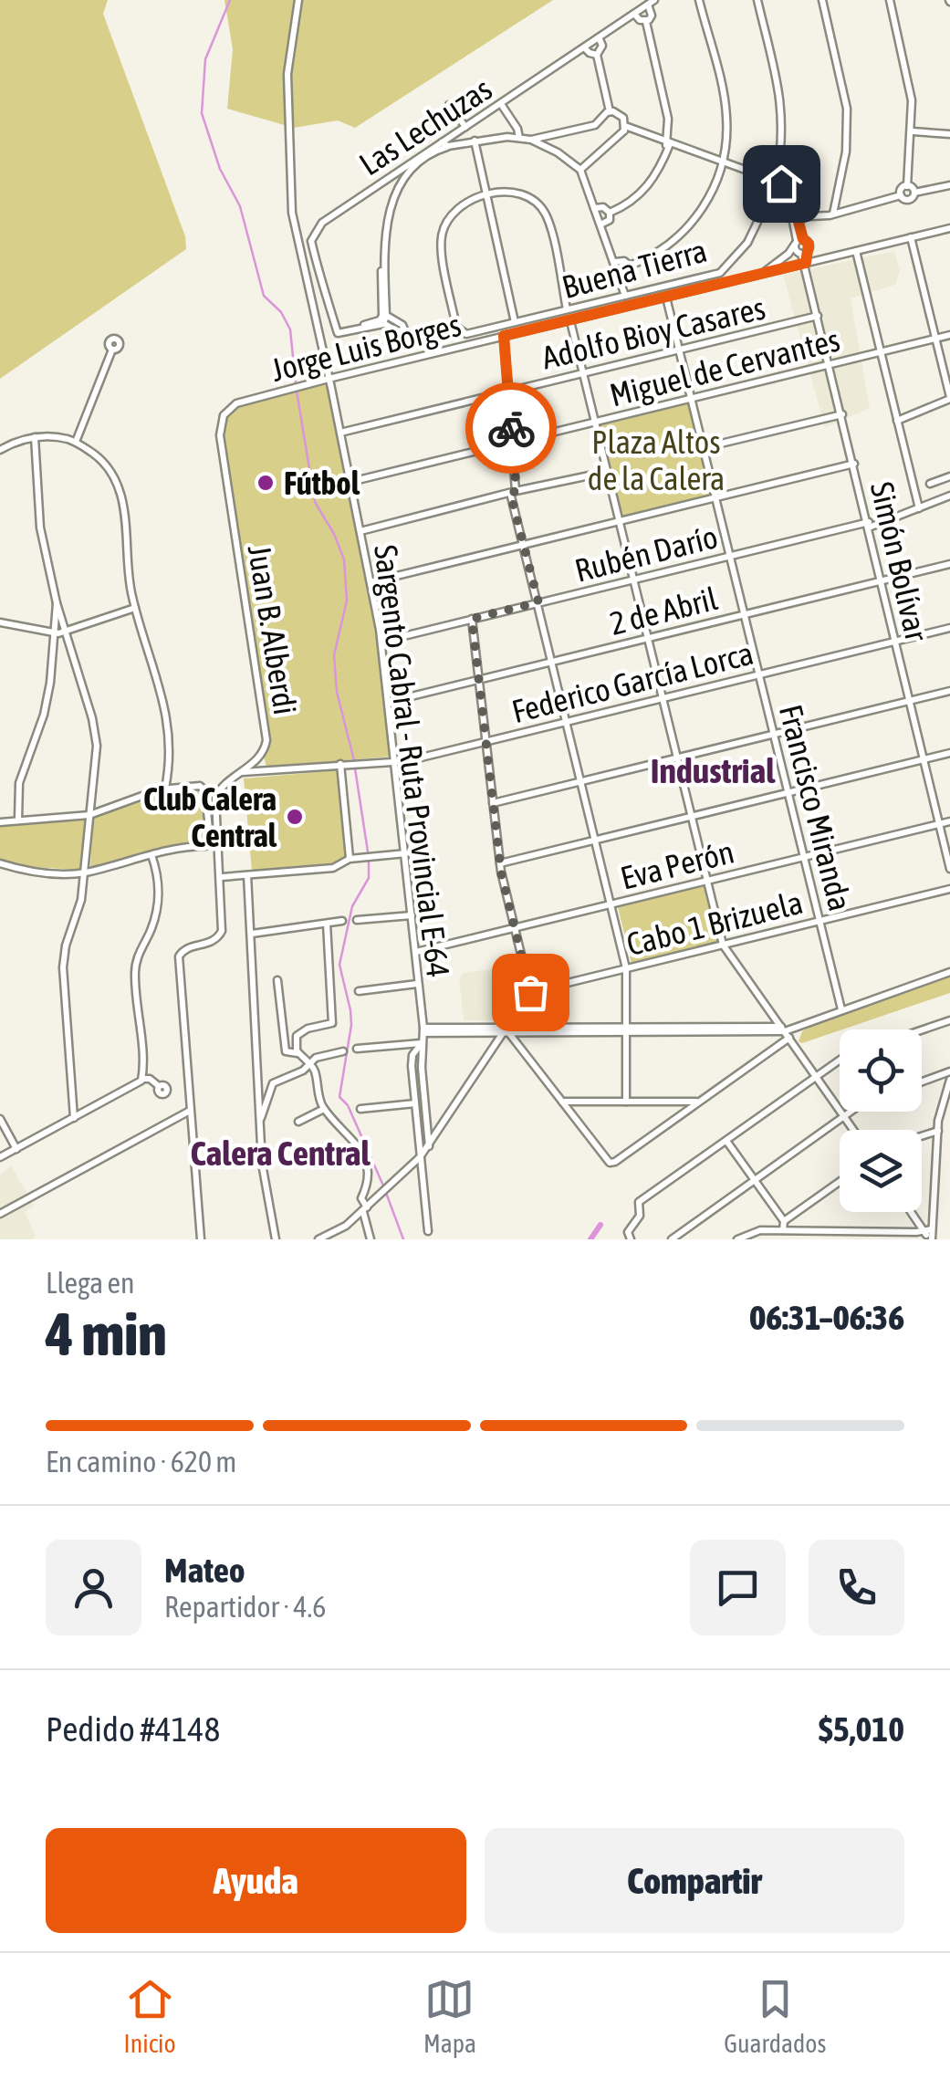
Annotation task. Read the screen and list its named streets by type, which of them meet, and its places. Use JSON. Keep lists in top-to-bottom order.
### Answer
{
  "streets": {
    "street": [
      "Las Lechuzas",
      "Buena Tierra",
      "Adolfo Bioy Casares",
      "Jorge Luis Borges",
      "Miguel de Cervantes",
      "Rubén Darío",
      "Simón Bolívar",
      "2 de Abril",
      "Juan B. Alberdi",
      "Federico García Lorca",
      "Sargento Cabral - Ruta Provincial E-64",
      "Francisco Miranda",
      "Eva Perón",
      "Cabo 1 Brizuela"
    ]
  },
  "crossings": [
    ["Adolfo Bioy Casares", "Simón Bolívar"],
    ["Adolfo Bioy Casares", "Sargento Cabral - Ruta Provincial E-64"],
    ["Adolfo Bioy Casares", "Francisco Miranda"],
    ["Jorge Luis Borges", "Simón Bolívar"],
    ["Jorge Luis Borges", "Juan B. Alberdi"],
    ["Jorge Luis Borges", "Sargento Cabral - Ruta Provincial E-64"],
    ["Jorge Luis Borges", "Francisco Miranda"],
    ["Miguel de Cervantes", "Simón Bolívar"],
    ["Miguel de Cervantes", "Sargento Cabral - Ruta Provincial E-64"],
    ["Miguel de Cervantes", "Francisco Miranda"],
    ["Rubén Darío", "Simón Bolívar"],
    ["Rubén Darío", "Sargento Cabral - Ruta Provincial E-64"],
    ["Rubén Darío", "Francisco Miranda"],
    ["Simón Bolívar", "2 de Abril"],
    ["Simón Bolívar", "Federico García Lorca"],
    ["Simón Bolívar", "Eva Perón"],
    ["2 de Abril", "Sargento Cabral - Ruta Provincial E-64"],
    ["2 de Abril", "Francisco Miranda"],
    ["Juan B. Alberdi", "Federico García Lorca"],
    ["Federico García Lorca", "Sargento Cabral - Ruta Provincial E-64"],
    ["Federico García Lorca", "Francisco Miranda"],
    ["Sargento Cabral - Ruta Provincial E-64", "Eva Perón"],
    ["Francisco Miranda", "Eva Perón"],
    ["Francisco Miranda", "Cabo 1 Brizuela"]
  ],
  "districts": ["Industrial", "Calera Central"],
  "parks": ["Plaza Altos de la Calera"],
  "places": ["Fútbol", "Club Calera Central"],
  "page": {
    "heading": ["4 min", "Llega en", "06:31–06:36"],
    "panel": [
      "Mateo",
      "Repartidor · 4.6",
      "Pedido #4148",
      "$5,010"
    ],
    "bar": "En camino · 620 m",
    "buttons": ["Ayuda", "Compartir"],
    "tabs": ["Inicio", "Mapa", "Guardados"]
  }
}
